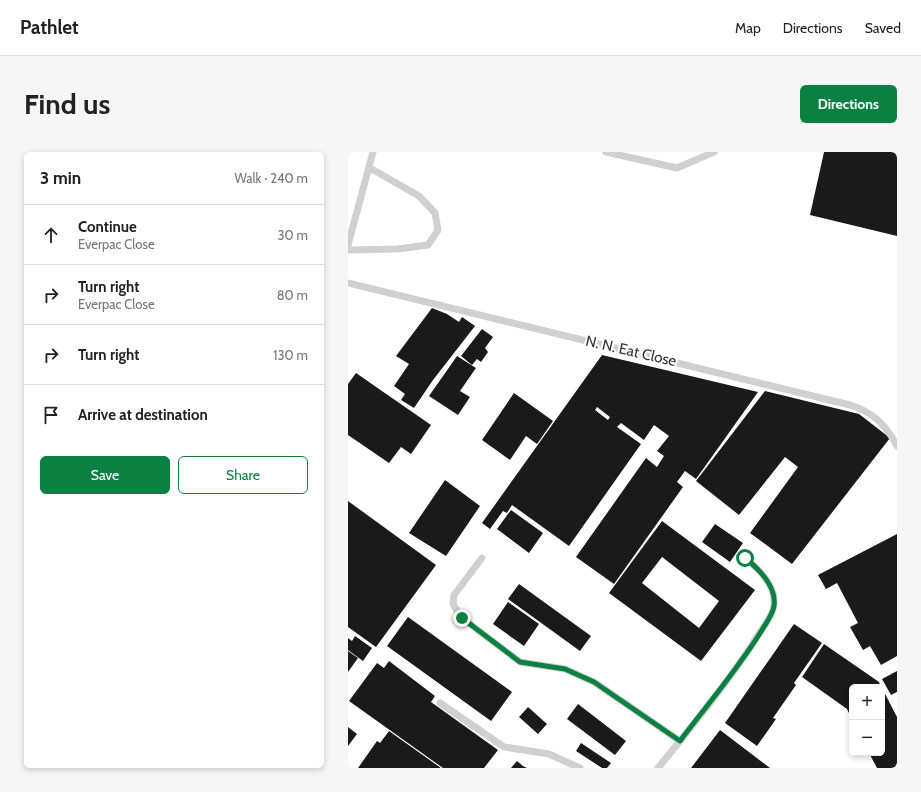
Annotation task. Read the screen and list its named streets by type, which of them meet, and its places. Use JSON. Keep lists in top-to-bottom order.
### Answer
{
  "streets": {
    "lane": ["N. N. Eat Close"]
  },
  "page": {
    "header": "Pathlet",
    "nav": ["Map", "Directions", "Saved"],
    "buttons": [
      "Directions",
      ["Save", "Share"]
    ],
    "title": "Find us",
    "heading": ["3 min", "Walk · 240 m"],
    "list": [
      ["Continue", "Everpac Close", "30 m"],
      ["Turn right", "Everpac Close", "80 m"],
      ["Turn right", "130 m"],
      "Arrive at destination"
    ],
    "map_buttons": ["+", "−"]
  }
}
